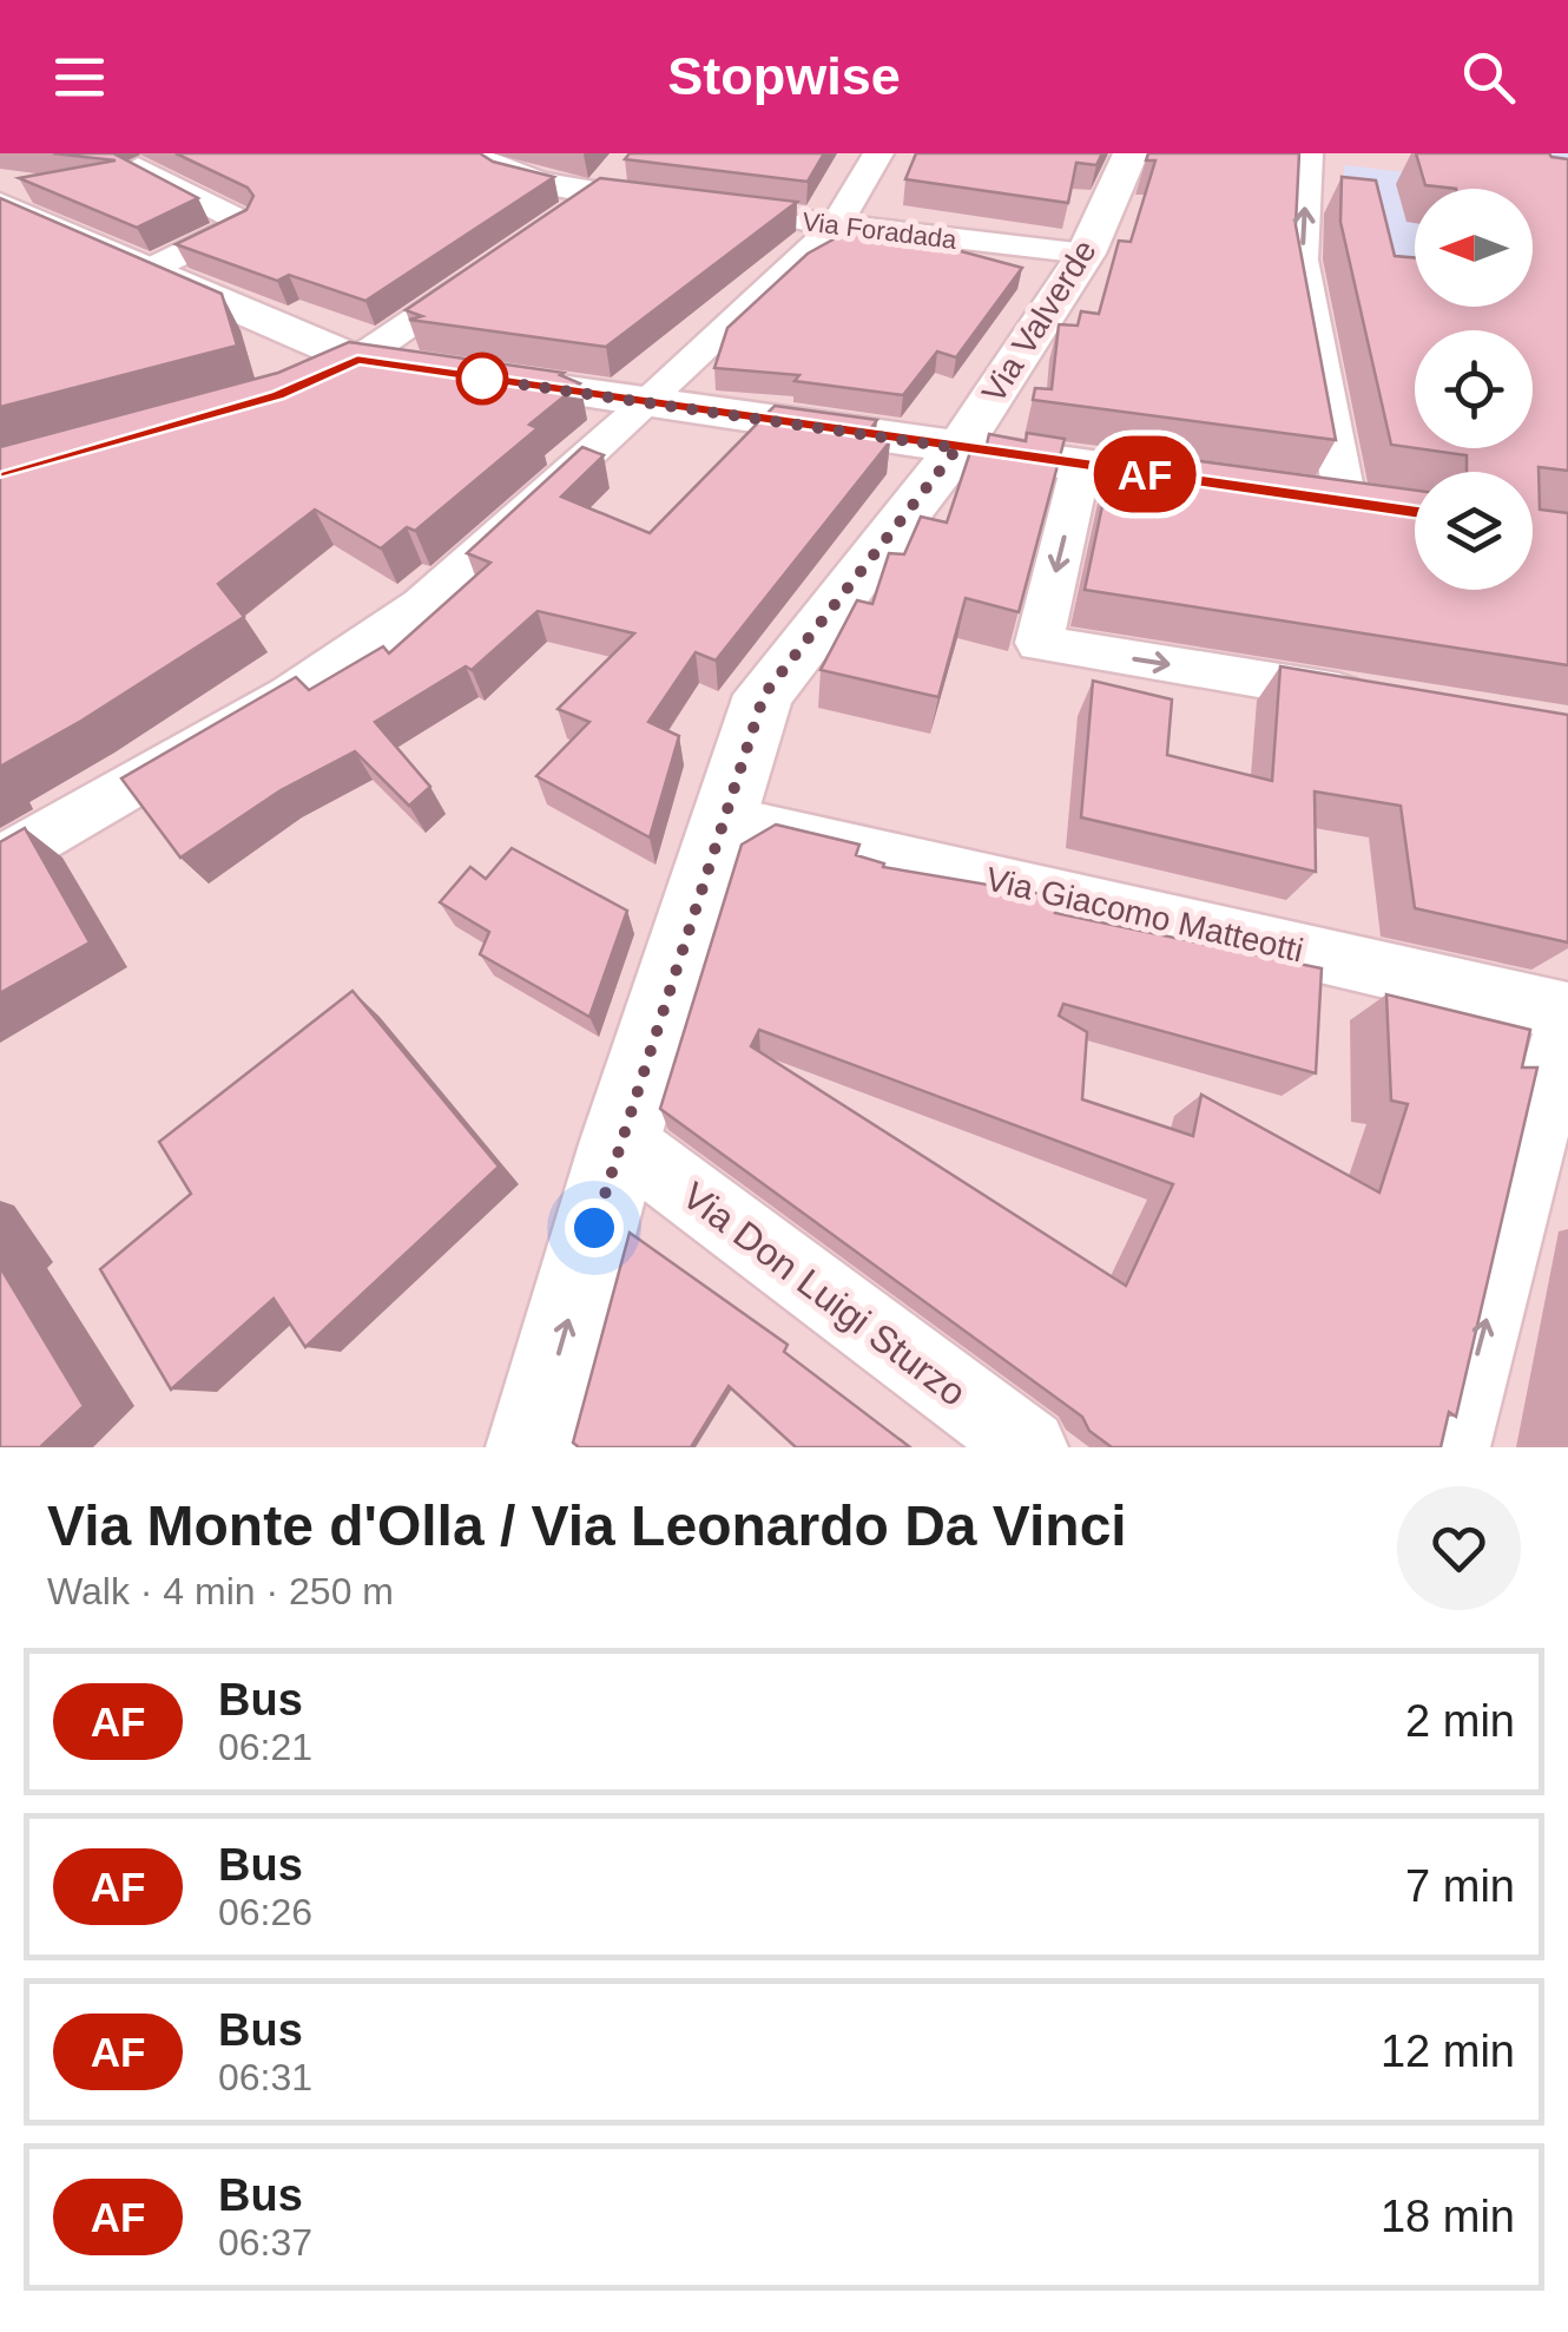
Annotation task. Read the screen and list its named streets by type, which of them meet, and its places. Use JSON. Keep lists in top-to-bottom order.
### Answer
{
  "streets": {
    "street": [
      "Via Foradada",
      "Via Valverde",
      "Via Giacomo Matteotti",
      "Via Don Luigi Sturzo"
    ]
  },
  "crossings": [
    ["Via Foradada", "Via Valverde"],
    ["Via Valverde", "Via Giacomo Matteotti"],
    ["Via Valverde", "Via Don Luigi Sturzo"]
  ],
  "lines": ["bus line AF"],
  "north": "left",
  "page": {
    "header": "Stopwise",
    "on_map": "AF",
    "heading": ["Via Monte d'Olla / Via Leonardo Da Vinci", "Walk · 4 min · 250 m"],
    "list": [
      {
        "mark": "AF",
        "name": "Bus",
        "note": "06:21",
        "value": "2 min"
      },
      {
        "mark": "AF",
        "name": "Bus",
        "note": "06:26",
        "value": "7 min"
      },
      {
        "mark": "AF",
        "name": "Bus",
        "note": "06:31",
        "value": "12 min"
      },
      {
        "mark": "AF",
        "name": "Bus",
        "note": "06:37",
        "value": "18 min"
      }
    ]
  }
}
